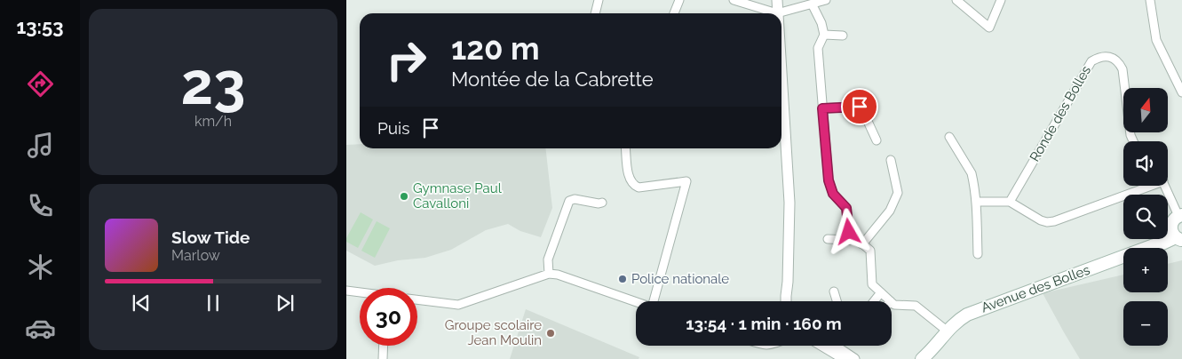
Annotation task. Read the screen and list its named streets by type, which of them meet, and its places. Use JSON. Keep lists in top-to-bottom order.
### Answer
{
  "streets": {
    "main road": ["Avenue des Bolles"],
    "street": ["Ronde des Bolles"]
  },
  "places": ["Gymnase Paul Cavalloni", "Police nationale", "Groupe scolaire Jean Moulin"],
  "north": "top",
  "page": {
    "tabs": "13:53",
    "tile": ["23", "km/h"],
    "turn": ["120 m", "Montée de la Cabrette"],
    "map_buttons": ["+", "−"],
    "then": "Puis",
    "song": ["Slow Tide", "Marlow"],
    "limit": "30",
    "trip": "13:54 · 1 min · 160 m"
  }
}
